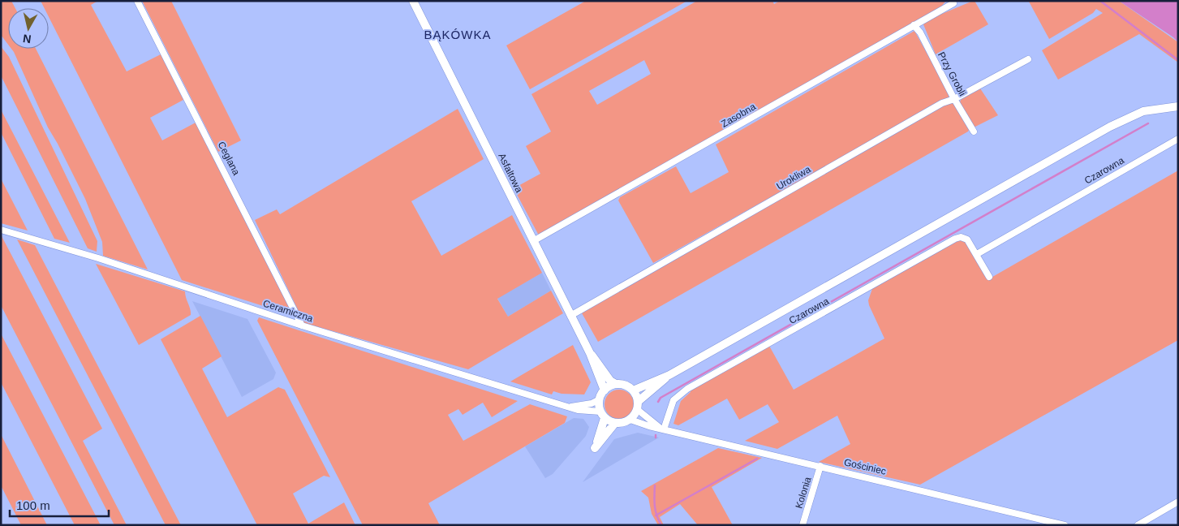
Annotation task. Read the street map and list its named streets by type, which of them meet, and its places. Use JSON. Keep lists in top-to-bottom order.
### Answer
{
  "streets": {
    "street": [
      "Przy Grobli",
      "Zasobna",
      "Ceglana",
      "Czarowna",
      "Asfaltowa",
      "Urokliwa",
      "Ceramiczna",
      "Gościniec",
      "Kolonia"
    ]
  },
  "crossings": [
    ["Przy Grobli", "Zasobna"],
    ["Przy Grobli", "Urokliwa"],
    ["Zasobna", "Asfaltowa"],
    ["Ceglana", "Ceramiczna"],
    ["Czarowna", "Gościniec"],
    ["Asfaltowa", "Urokliwa"],
    ["Asfaltowa", "Ceramiczna"],
    ["Asfaltowa", "Gościniec"],
    ["Ceramiczna", "Gościniec"],
    ["Gościniec", "Kolonia"]
  ],
  "districts": ["BĄKÓWKA"],
  "scale_bar": "100 m",
  "north": "bottom"
}
